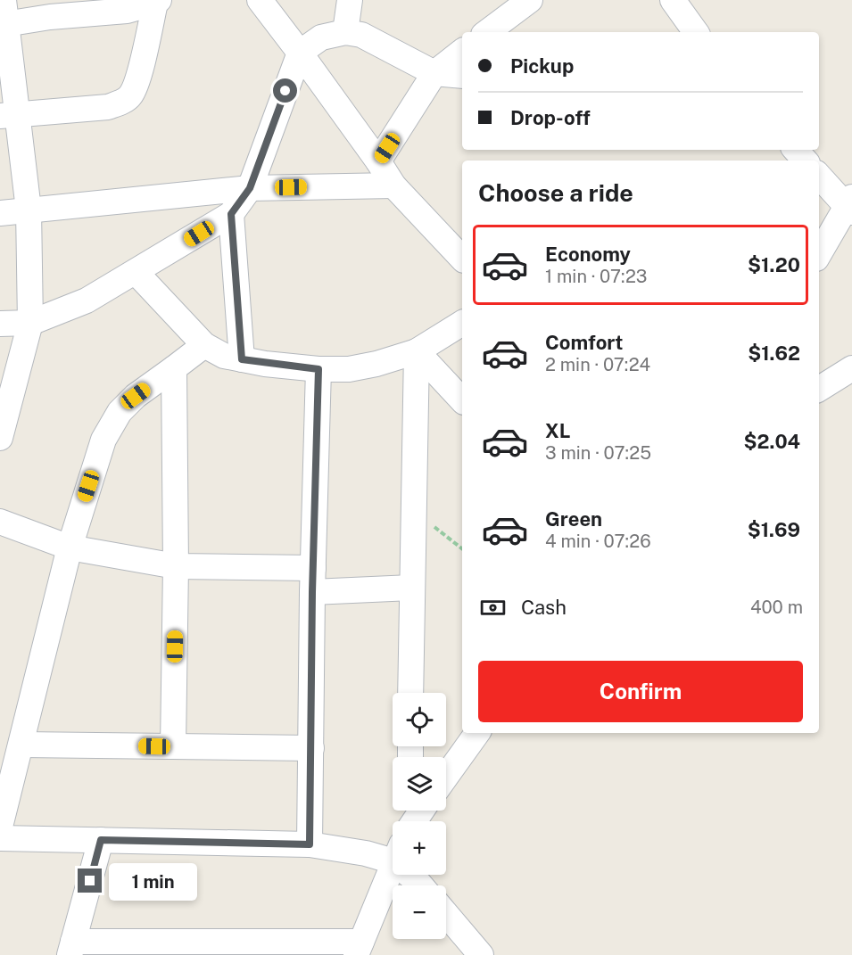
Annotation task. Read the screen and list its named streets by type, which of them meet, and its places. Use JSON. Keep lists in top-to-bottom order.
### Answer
{
  "page": {
    "banner": ["Pickup", "Drop-off"],
    "heading": "Choose a ride",
    "list": [
      {
        "name": "Economy",
        "note": "1 min · 07:23",
        "value": "$1.20"
      },
      {
        "name": "Comfort",
        "note": "2 min · 07:24",
        "value": "$1.62"
      },
      {
        "name": "XL",
        "note": "3 min · 07:25",
        "value": "$2.04"
      },
      {
        "name": "Green",
        "note": "4 min · 07:26",
        "value": "$1.69"
      }
    ],
    "pay": ["Cash", "400 m"],
    "buttons": "Confirm",
    "map_buttons": ["+", "−"],
    "bubble": "1 min"
  }
}
